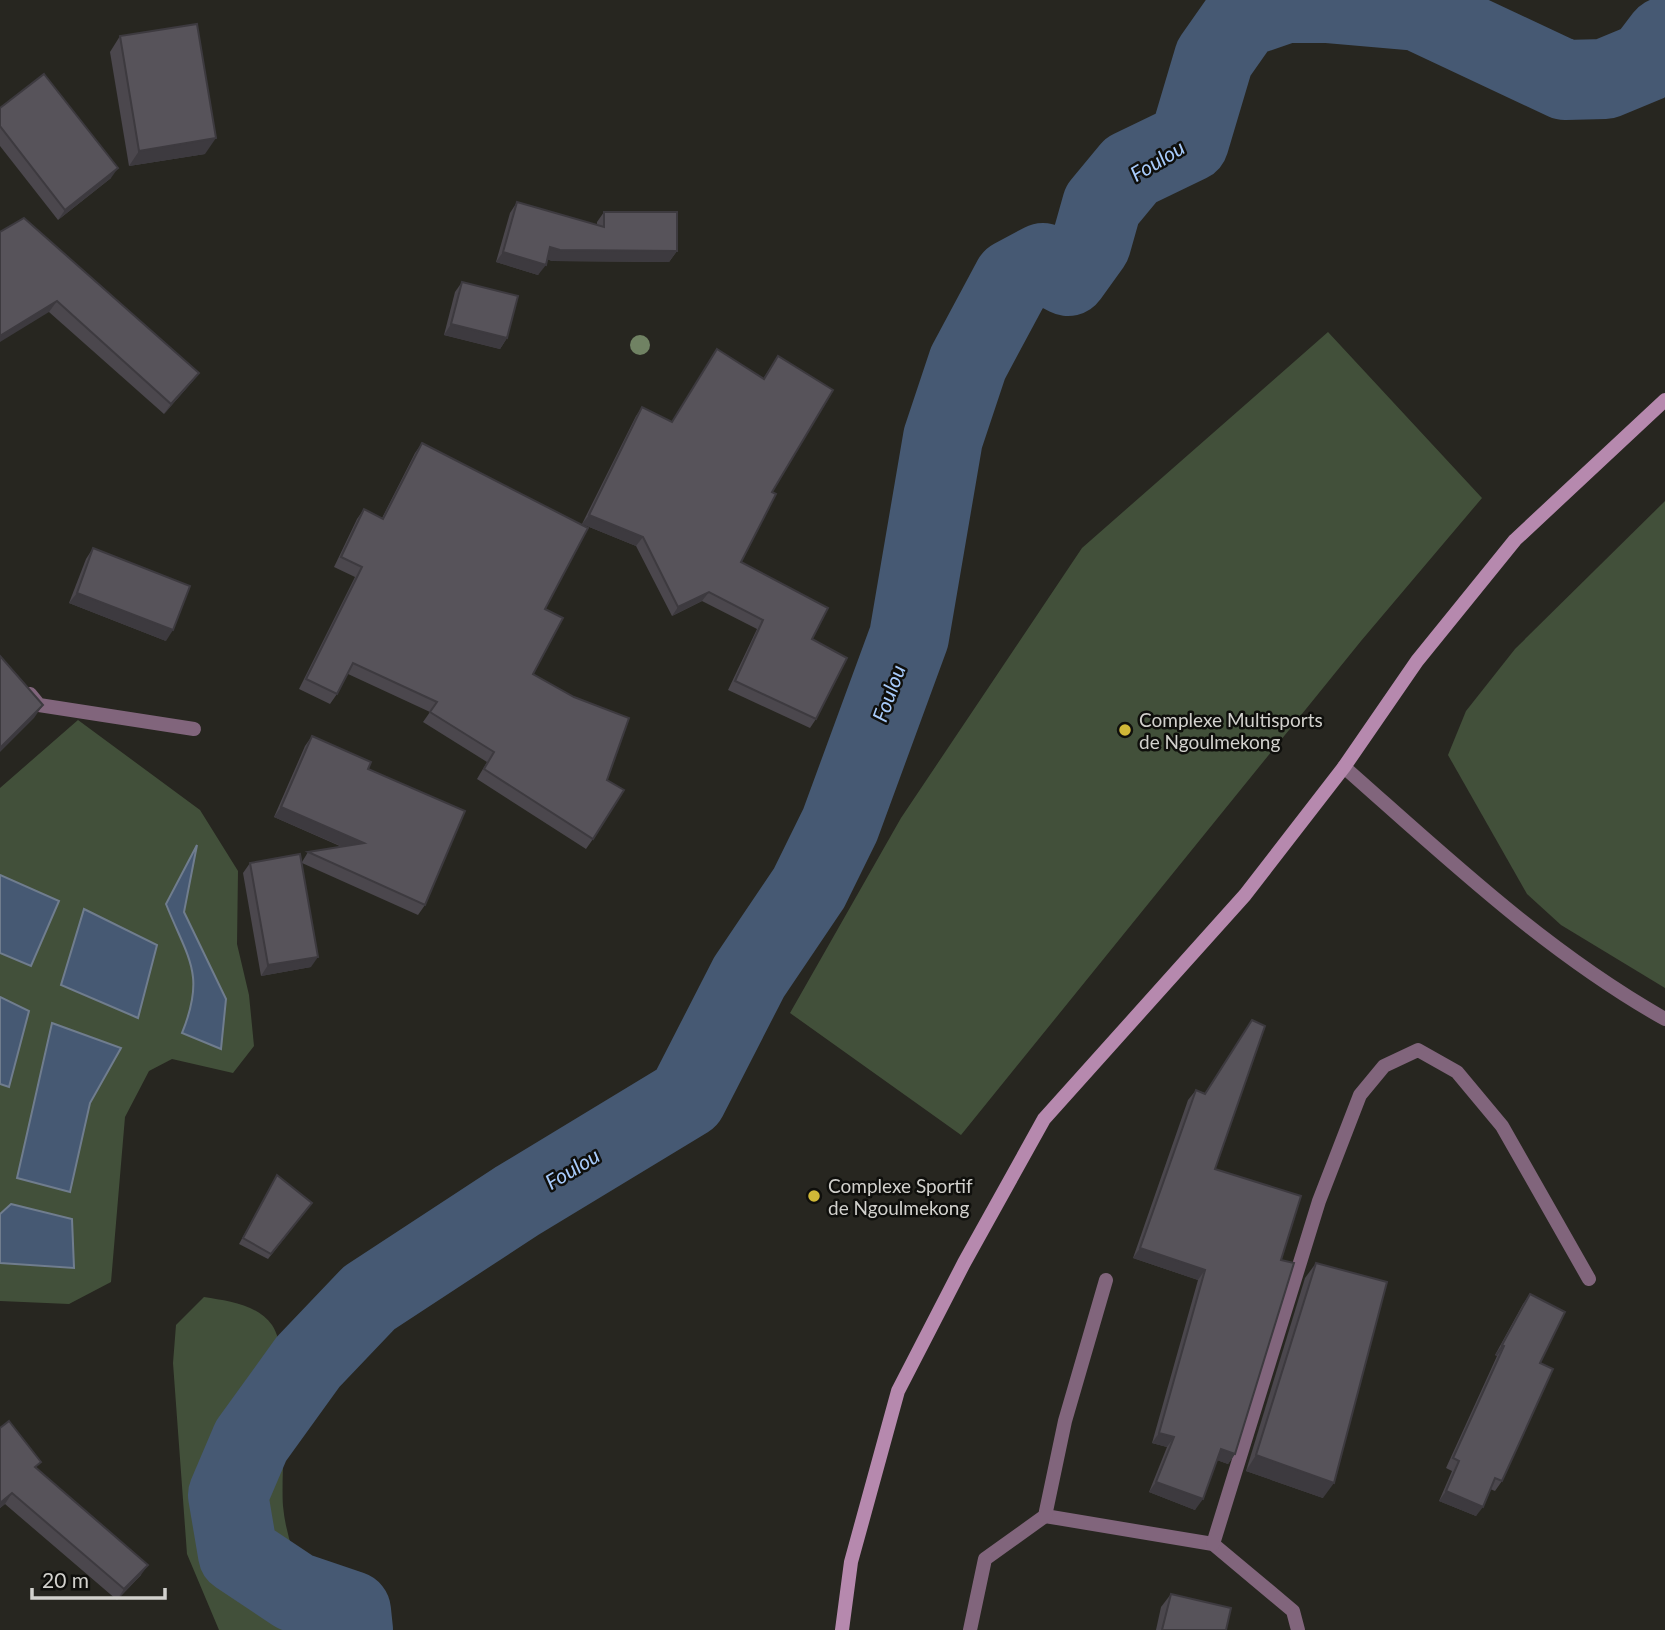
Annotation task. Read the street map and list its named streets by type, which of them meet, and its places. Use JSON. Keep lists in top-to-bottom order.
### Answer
{
  "water": ["Foulou"],
  "places": ["Complexe Multisports de Ngoulmekong", "Complexe Sportif de Ngoulmekong"],
  "scale_bar": "20 m"
}
